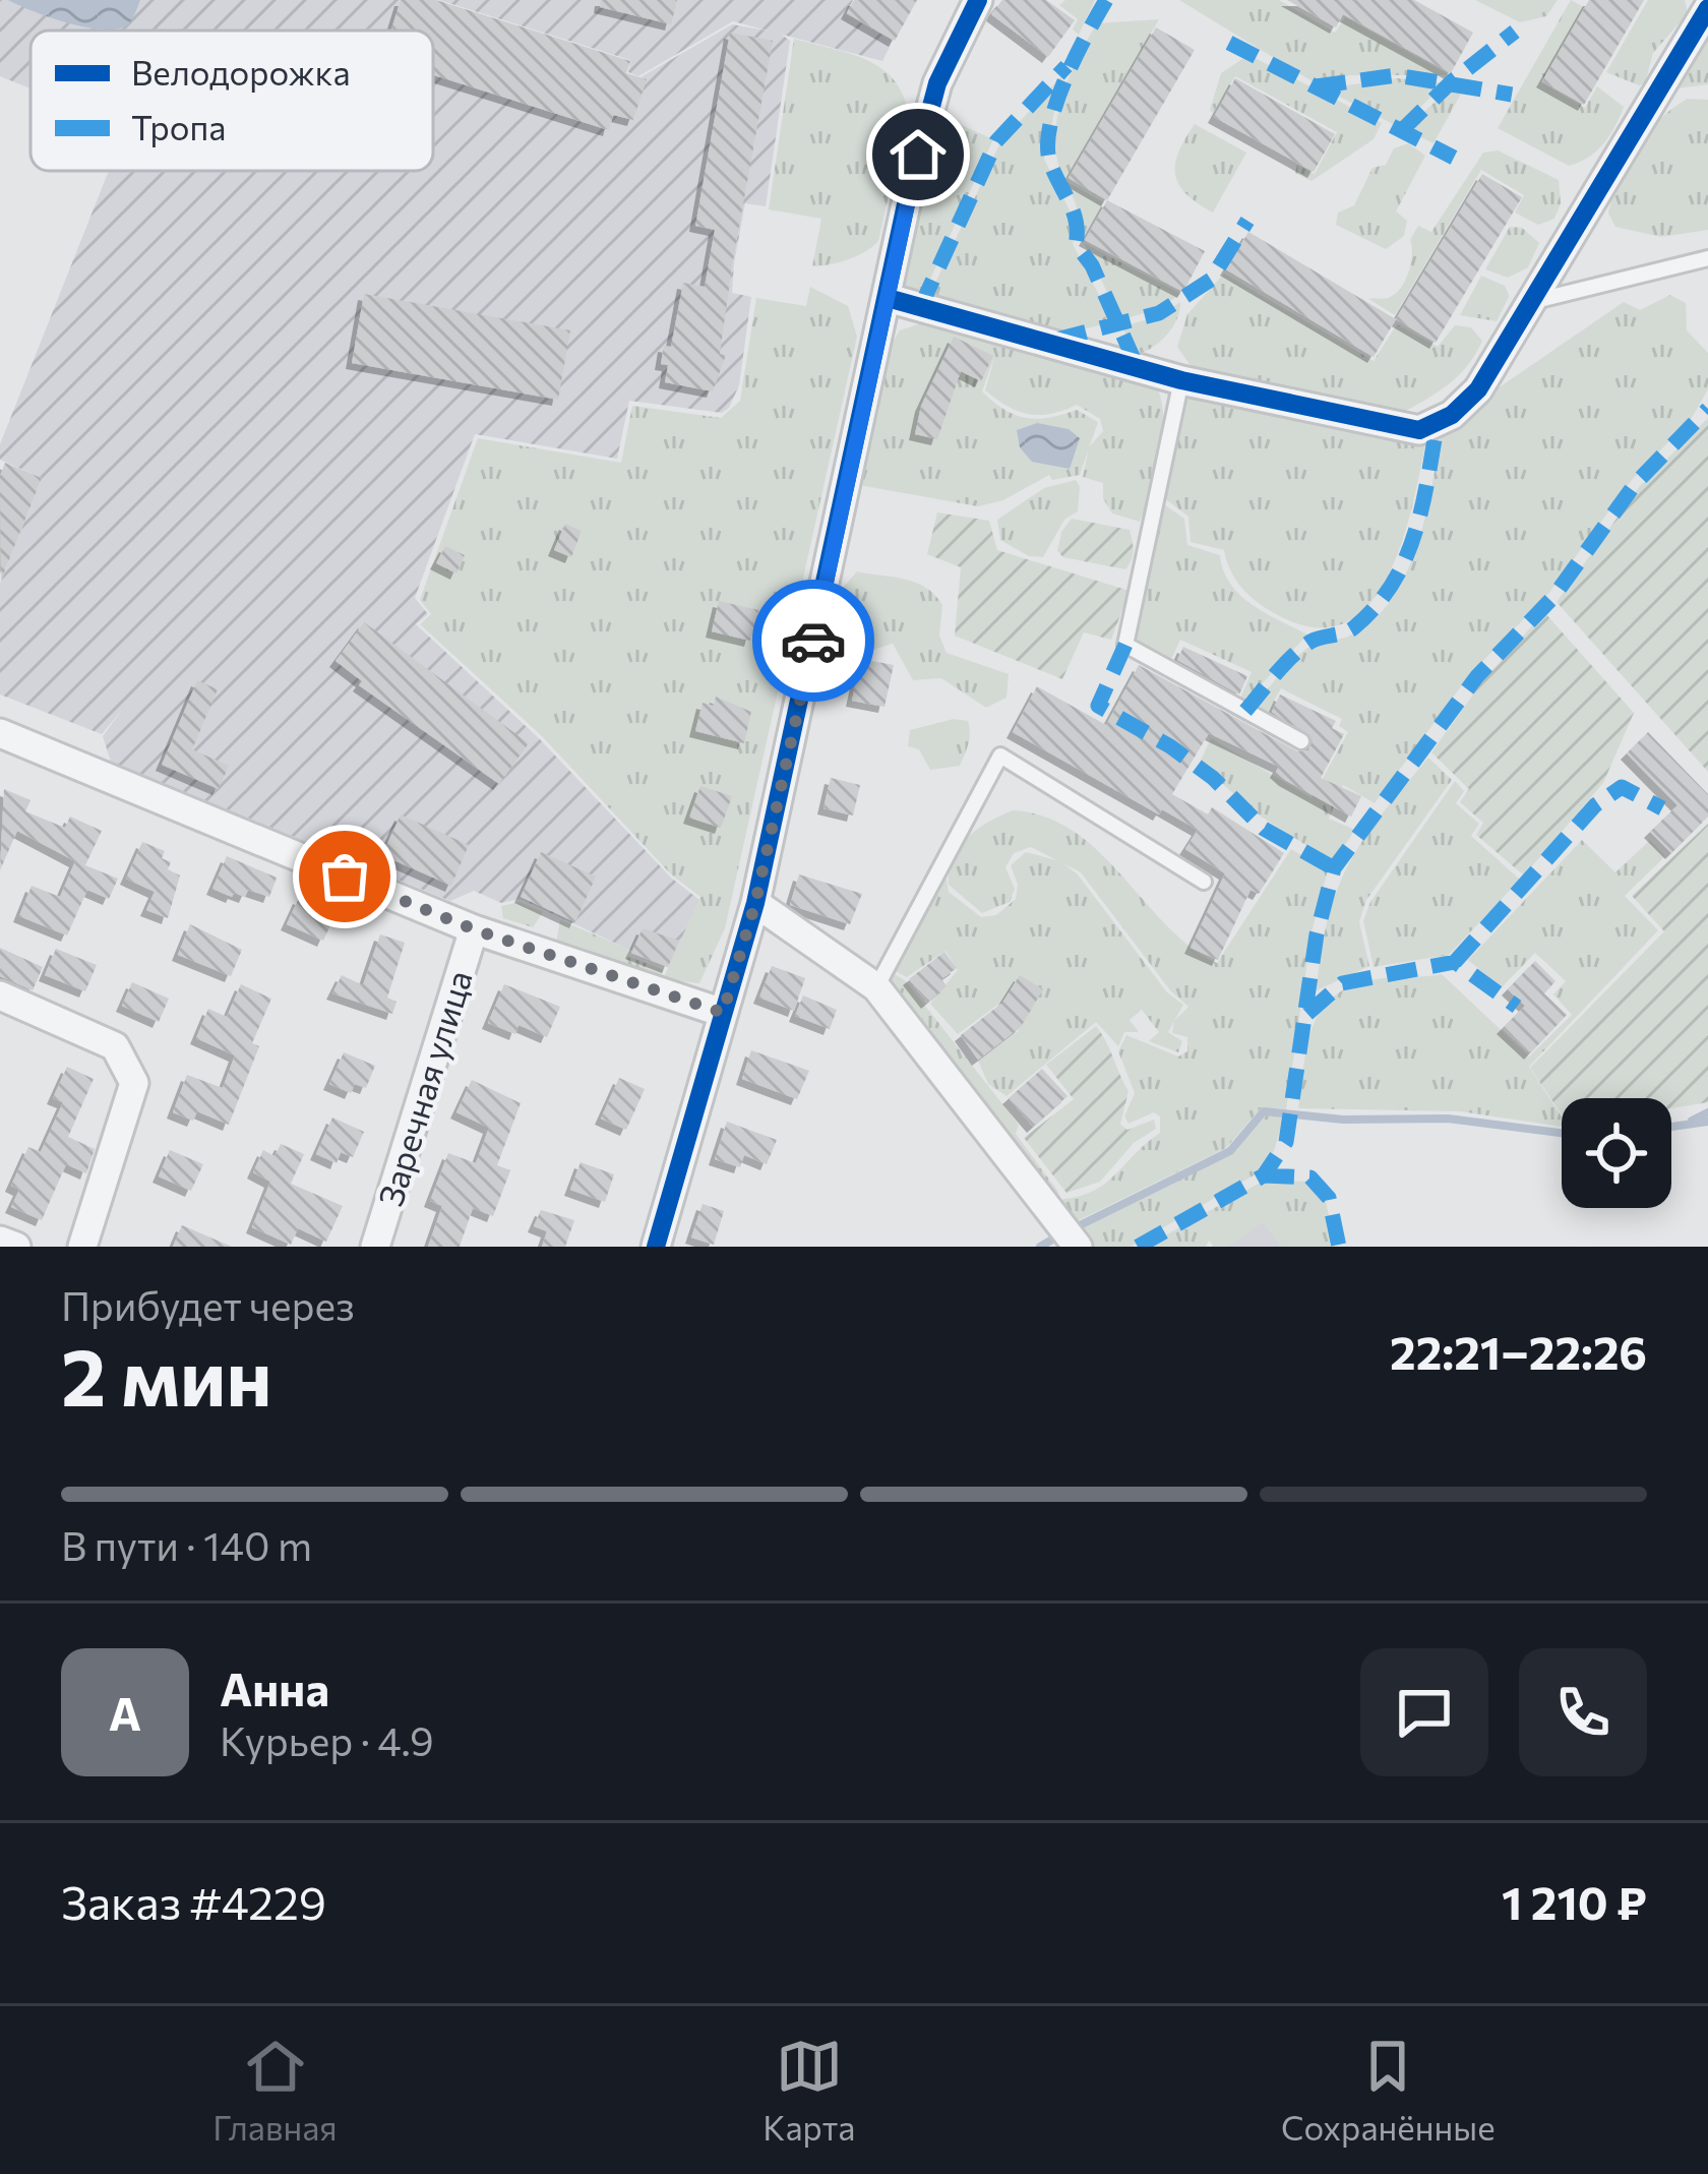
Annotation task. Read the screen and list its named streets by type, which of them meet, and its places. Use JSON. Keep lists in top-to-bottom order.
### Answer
{
  "streets": {
    "street": ["Заречная улица"]
  },
  "legend": ["Велодорожка", "Тропа"],
  "page": {
    "heading": ["2 мин", "Прибудет через", "22:21–22:26"],
    "panel": [
      "Анна",
      "Курьер · 4.9",
      "Заказ #4229",
      "1 210 ₽"
    ],
    "bar": "В пути · 140 m",
    "round": "А",
    "tabs": ["Главная", "Карта", "Сохранённые"]
  }
}
